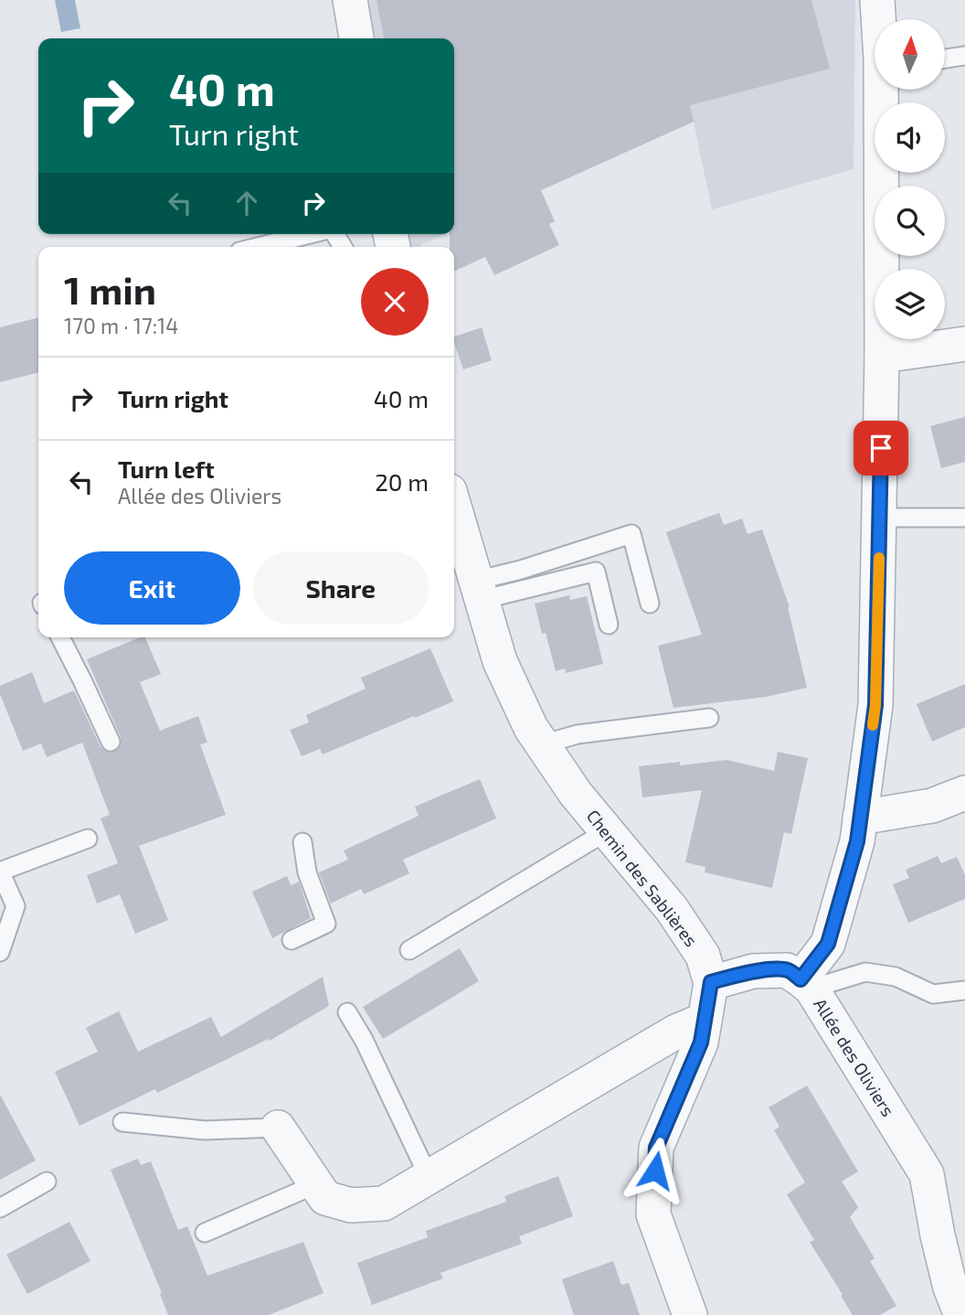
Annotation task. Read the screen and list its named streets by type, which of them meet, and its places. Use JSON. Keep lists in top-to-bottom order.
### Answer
{
  "streets": {
    "street": ["Chemin des Sablières", "Allée des Oliviers"]
  },
  "north": "top",
  "page": {
    "turn": ["40 m", "Turn right"],
    "heading": ["1 min", "170 m · 17:14"],
    "list": [
      {
        "name": "Turn right",
        "value": "40 m"
      },
      {
        "name": "Turn left",
        "note": "Allée des Oliviers",
        "value": "20 m"
      }
    ],
    "buttons": ["Exit", "Share"]
  }
}
